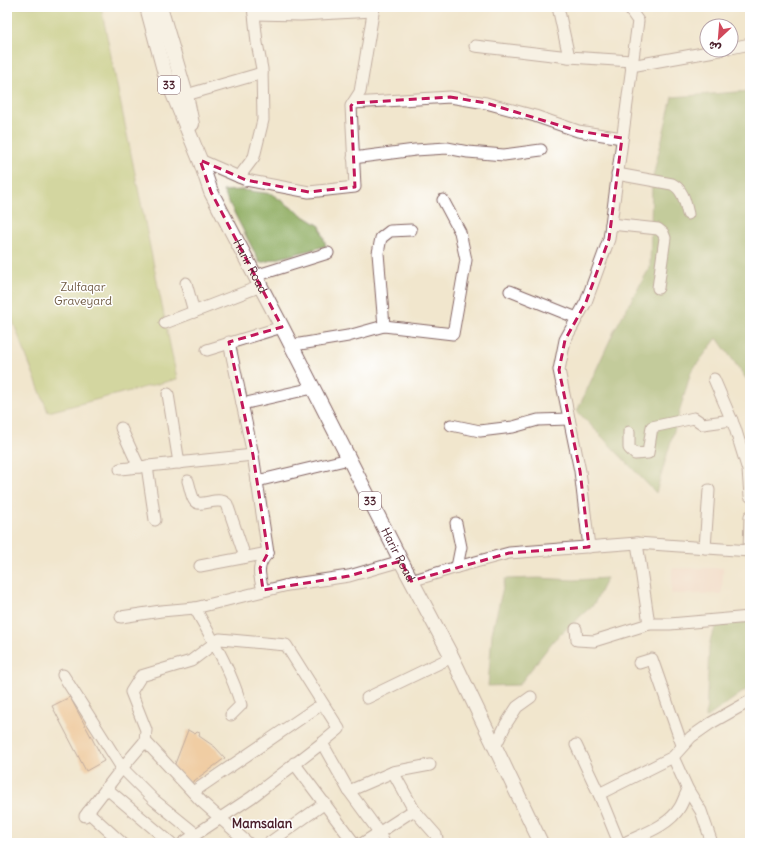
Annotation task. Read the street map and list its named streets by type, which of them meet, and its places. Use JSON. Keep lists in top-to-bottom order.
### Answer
{
  "streets": {
    "main road": ["33", "Harir Road"]
  },
  "crossings": [
    ["33", "Harir Road"]
  ],
  "districts": ["Mamsalan"],
  "parks": ["Zulfaqar Graveyard"],
  "north": "bottom left"
}
